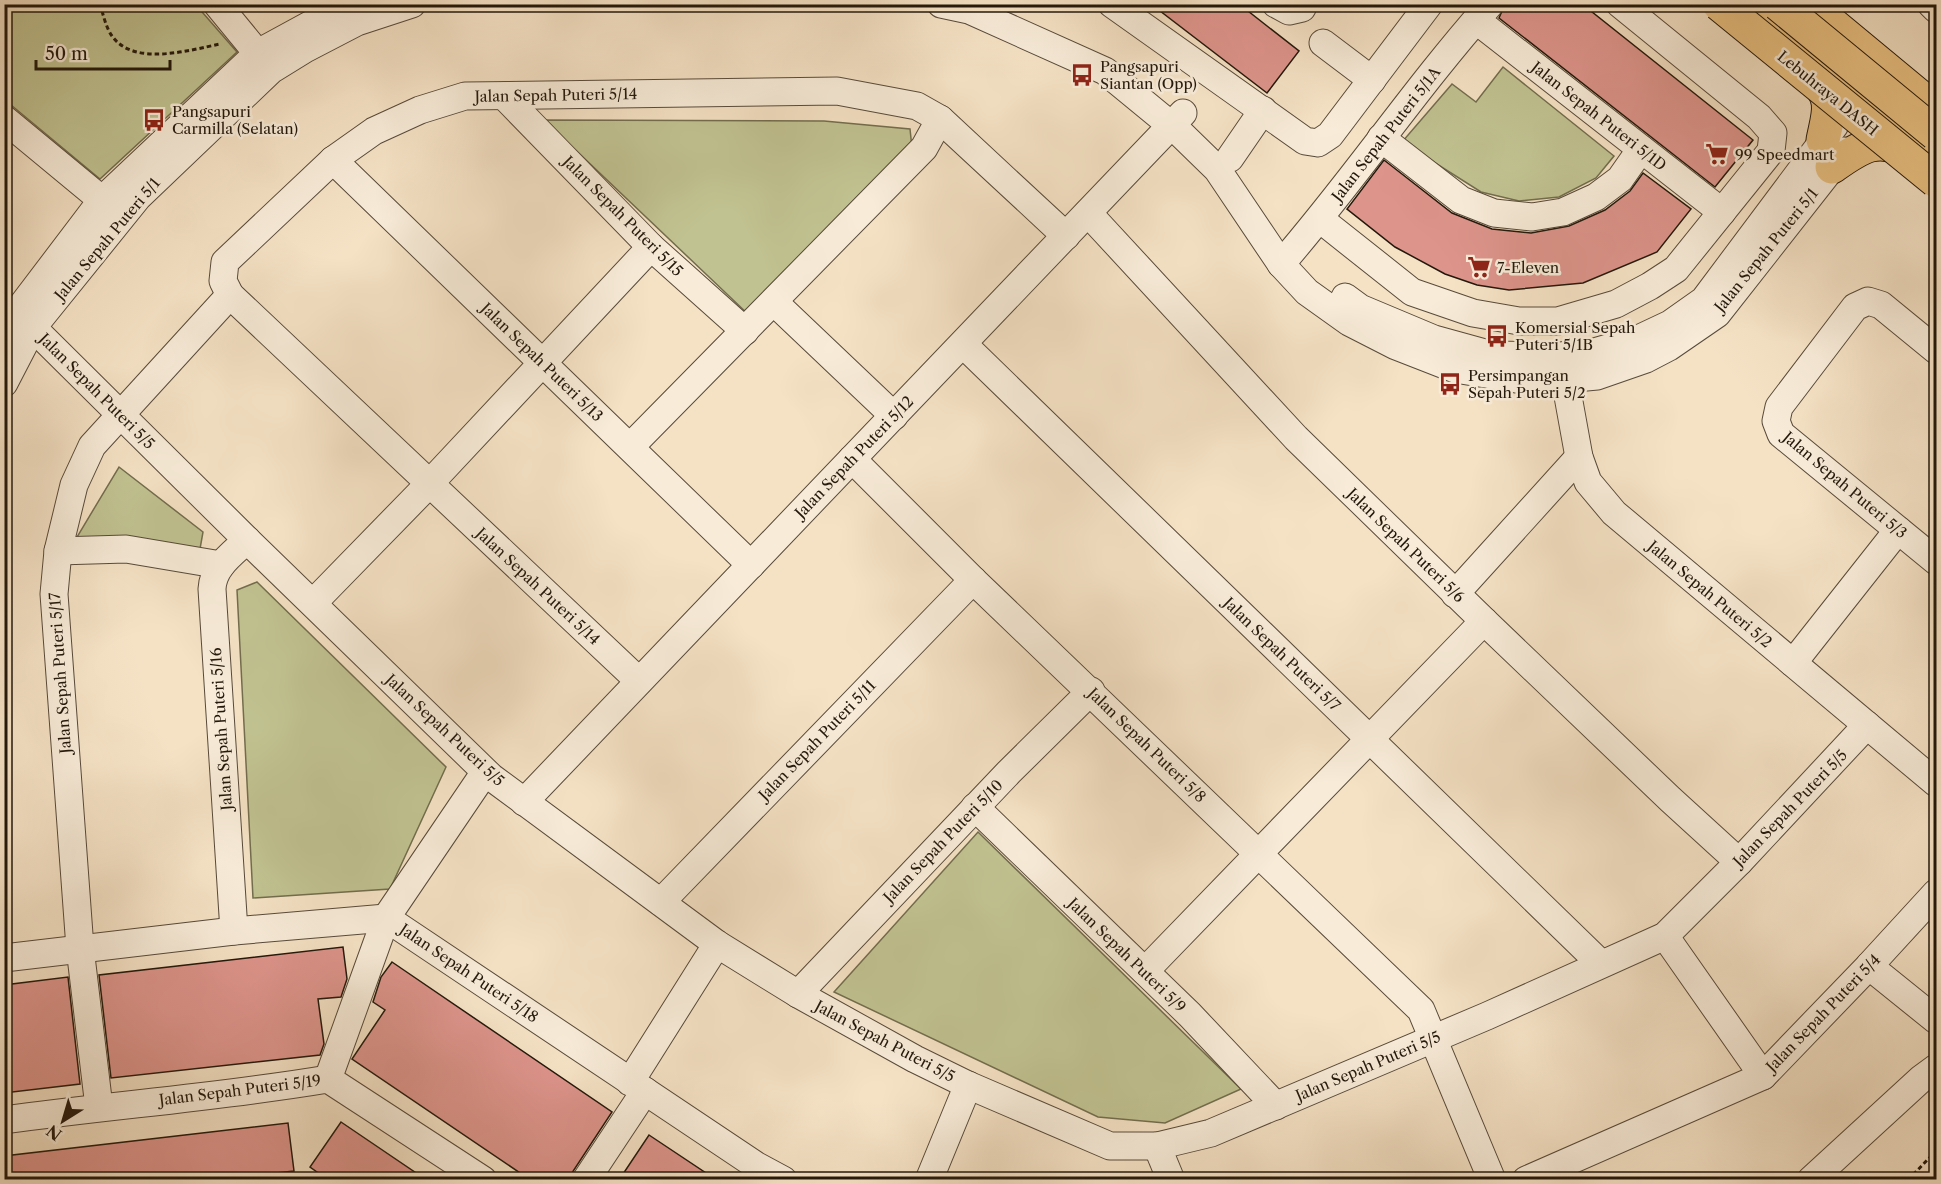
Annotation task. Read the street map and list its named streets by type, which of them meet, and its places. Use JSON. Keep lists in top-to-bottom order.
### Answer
{
  "streets": {
    "main road": ["Lebuhraya DASH"],
    "street": [
      "Jalan Sepah Puteri 5/14",
      "Jalan Sepah Puteri 5/1D",
      "Jalan Sepah Puteri 5/1A",
      "Jalan Sepah Puteri 5/15",
      "Jalan Sepah Puteri 5/1",
      "Jalan Sepah Puteri 5/13",
      "Jalan Sepah Puteri 5/5",
      "Jalan Sepah Puteri 5/12",
      "Jalan Sepah Puteri 5/3",
      "Jalan Sepah Puteri 5/6",
      "Jalan Sepah Puteri 5/2",
      "Jalan Sepah Puteri 5/7",
      "Jalan Sepah Puteri 5/17",
      "Jalan Sepah Puteri 5/16",
      "Jalan Sepah Puteri 5/11",
      "Jalan Sepah Puteri 5/8",
      "Jalan Sepah Puteri 5/10",
      "Jalan Sepah Puteri 5/9",
      "Jalan Sepah Puteri 5/18",
      "Jalan Sepah Puteri 5/4",
      "Jalan Sepah Puteri 5/19"
    ]
  },
  "crossings": [
    ["Jalan Sepah Puteri 5/14", "Jalan Sepah Puteri 5/15"],
    ["Jalan Sepah Puteri 5/14", "Jalan Sepah Puteri 5/13"],
    ["Jalan Sepah Puteri 5/14", "Jalan Sepah Puteri 5/12"],
    ["Jalan Sepah Puteri 5/14", "Jalan Sepah Puteri 5/17"],
    ["Jalan Sepah Puteri 5/1D", "Jalan Sepah Puteri 5/1A"],
    ["Jalan Sepah Puteri 5/1", "Jalan Sepah Puteri 5/5"],
    ["Jalan Sepah Puteri 5/13", "Jalan Sepah Puteri 5/12"],
    ["Jalan Sepah Puteri 5/5", "Jalan Sepah Puteri 5/12"],
    ["Jalan Sepah Puteri 5/5", "Jalan Sepah Puteri 5/6"],
    ["Jalan Sepah Puteri 5/5", "Jalan Sepah Puteri 5/2"],
    ["Jalan Sepah Puteri 5/5", "Jalan Sepah Puteri 5/7"],
    ["Jalan Sepah Puteri 5/5", "Jalan Sepah Puteri 5/17"],
    ["Jalan Sepah Puteri 5/5", "Jalan Sepah Puteri 5/16"],
    ["Jalan Sepah Puteri 5/5", "Jalan Sepah Puteri 5/11"],
    ["Jalan Sepah Puteri 5/5", "Jalan Sepah Puteri 5/8"],
    ["Jalan Sepah Puteri 5/5", "Jalan Sepah Puteri 5/10"],
    ["Jalan Sepah Puteri 5/5", "Jalan Sepah Puteri 5/9"],
    ["Jalan Sepah Puteri 5/12", "Jalan Sepah Puteri 5/6"],
    ["Jalan Sepah Puteri 5/12", "Jalan Sepah Puteri 5/7"],
    ["Jalan Sepah Puteri 5/12", "Jalan Sepah Puteri 5/8"],
    ["Jalan Sepah Puteri 5/17", "Jalan Sepah Puteri 5/18"],
    ["Jalan Sepah Puteri 5/17", "Jalan Sepah Puteri 5/19"],
    ["Jalan Sepah Puteri 5/16", "Jalan Sepah Puteri 5/18"],
    ["Jalan Sepah Puteri 5/11", "Jalan Sepah Puteri 5/8"],
    ["Jalan Sepah Puteri 5/8", "Jalan Sepah Puteri 5/10"],
    ["Jalan Sepah Puteri 5/10", "Jalan Sepah Puteri 5/9"]
  ],
  "places": {
    "bus stop": [
      "Pangsapuri Siantan (Opp)",
      "Pangsapuri Carmilla (Selatan)",
      "Komersial Sepah Puteri 5/1B",
      "Persimpangan Sepah Puteri 5/2"
    ],
    "supermarket": ["99 Speedmart", "7-Eleven"]
  },
  "scale_bar": "50 m",
  "north": "bottom left"
}
